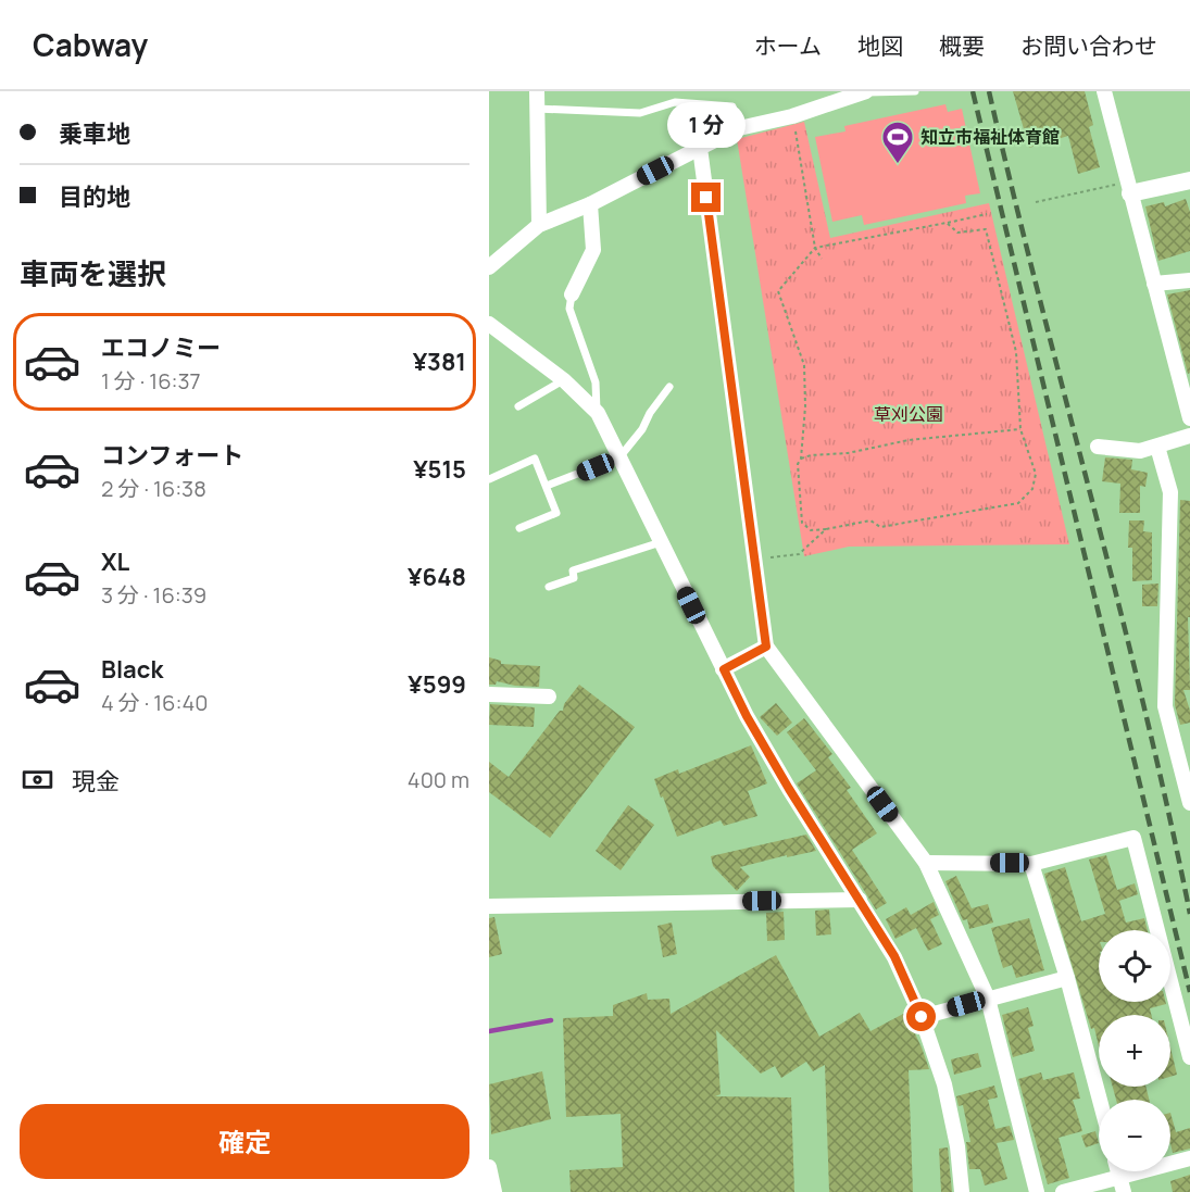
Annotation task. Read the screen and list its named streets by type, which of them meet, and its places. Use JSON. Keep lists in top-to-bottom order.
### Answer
{
  "parks": ["草刈公園"],
  "places": {
    "sports": ["知立市福祉体育館"]
  },
  "page": {
    "header": "Cabway",
    "nav": [
      "ホーム",
      "地図",
      "概要",
      "お問い合わせ"
    ],
    "banner": ["乗車地", "目的地"],
    "bubble": "1 分",
    "heading": "車両を選択",
    "list": [
      {
        "name": "エコノミー",
        "note": "1 分 · 16:37",
        "value": "¥381"
      },
      {
        "name": "コンフォート",
        "note": "2 分 · 16:38",
        "value": "¥515"
      },
      {
        "name": "XL",
        "note": "3 分 · 16:39",
        "value": "¥648"
      },
      {
        "name": "Black",
        "note": "4 分 · 16:40",
        "value": "¥599"
      }
    ],
    "pay": ["現金", "400 m"],
    "map_buttons": ["+", "−"],
    "buttons": "確定"
  }
}
